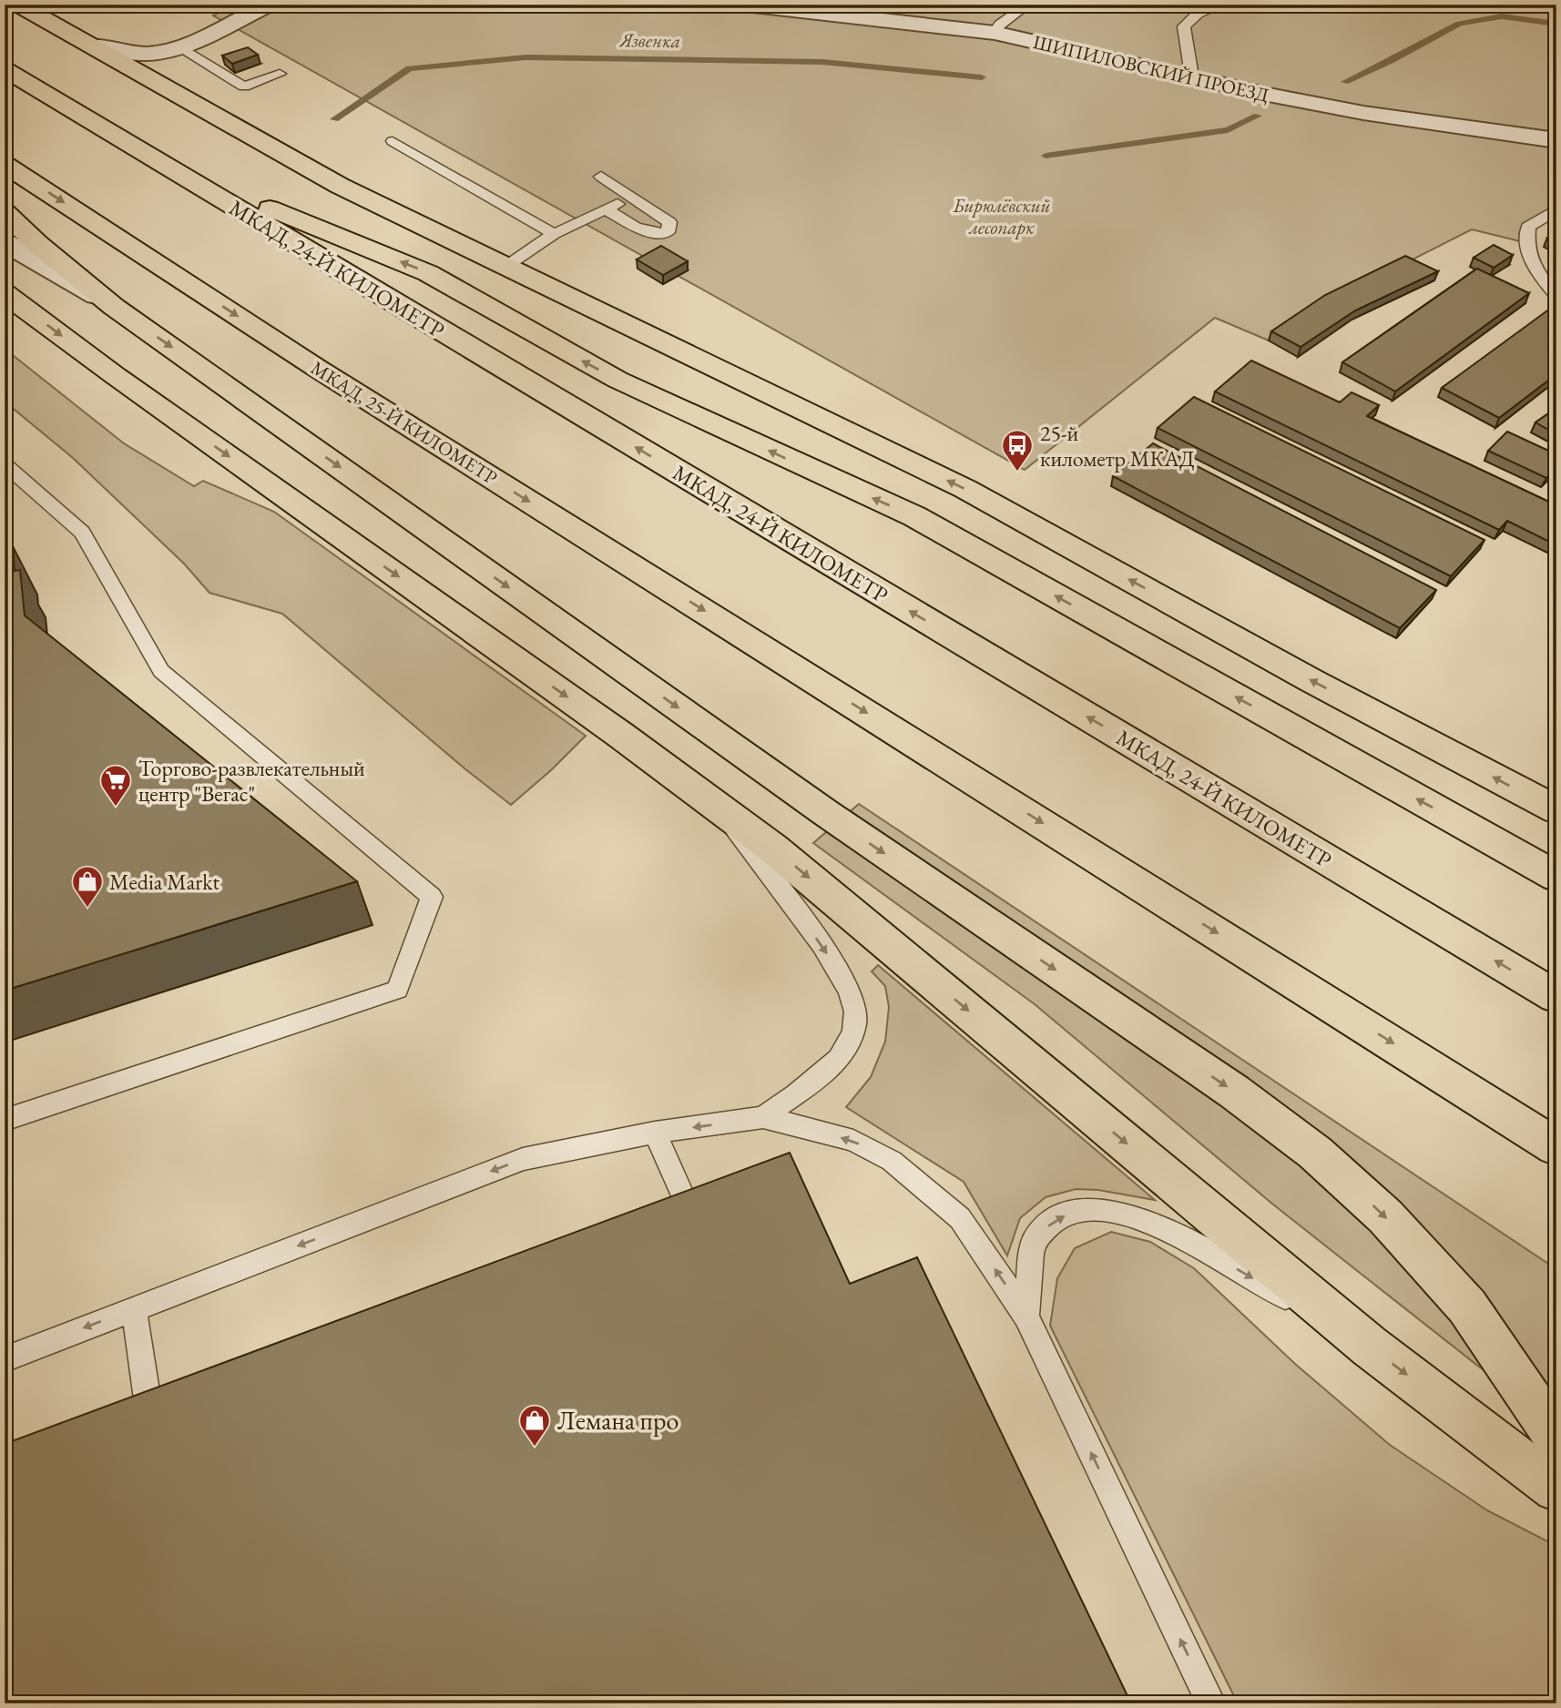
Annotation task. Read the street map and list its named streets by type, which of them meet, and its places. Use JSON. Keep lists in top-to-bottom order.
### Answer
{
  "streets": {
    "main road": ["МКАД, 24-Й КИЛОМЕТР", "МКАД, 25-Й КИЛОМЕТР"],
    "street": ["ШИПИЛОВСКИЙ ПРОЕЗД"]
  },
  "water": ["Язвенка"],
  "parks": ["Бирюлёвский лесопарк"],
  "places": {
    "bus stop": ["25-й километр МКАД"],
    "supermarket": ["Торгово-развлекательный центр \"Вегас\""],
    "shop": ["Мedia Мarkt", "Лемана про"]
  }
}
